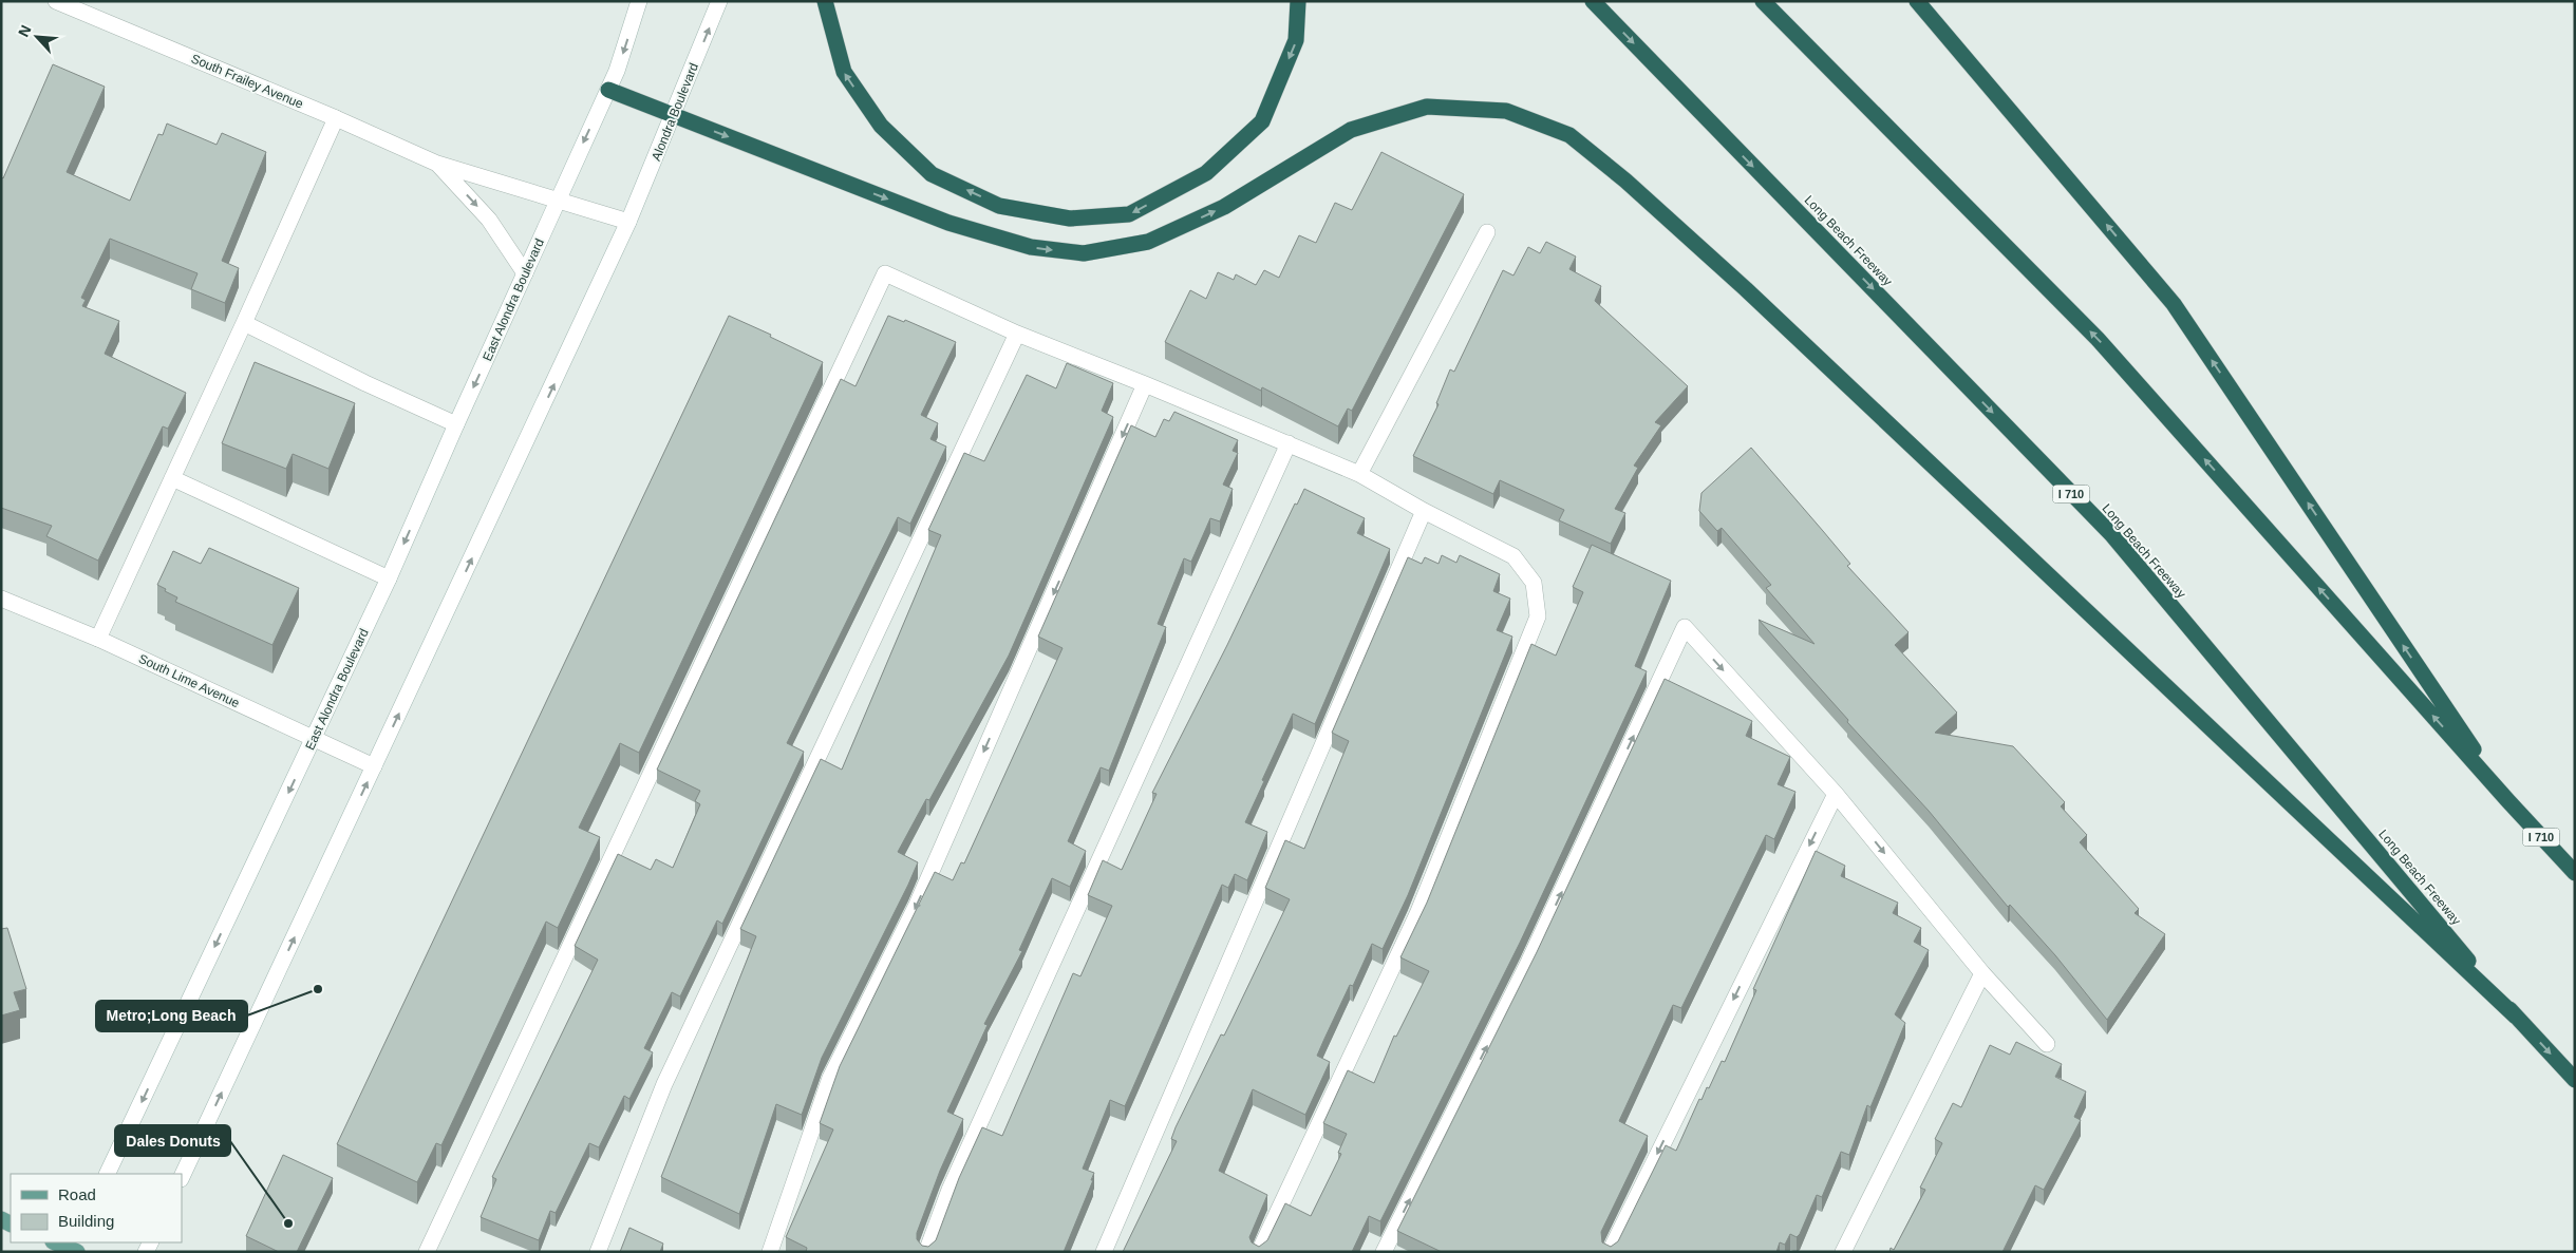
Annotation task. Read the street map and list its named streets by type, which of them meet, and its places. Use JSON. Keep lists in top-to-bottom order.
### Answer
{
  "streets": {
    "highway": ["Long Beach Freeway", "I 710"],
    "main road": [
      "South Frailey Avenue",
      "Alondra Boulevard",
      "East Alondra Boulevard",
      "South Lime Avenue"
    ]
  },
  "crossings": [
    ["South Frailey Avenue", "Alondra Boulevard"],
    ["South Frailey Avenue", "East Alondra Boulevard"],
    ["East Alondra Boulevard", "South Lime Avenue"]
  ],
  "places": ["Metro;Long Beach", "Dales Donuts"],
  "legend": ["Road", "Building"],
  "north": "top left"
}
